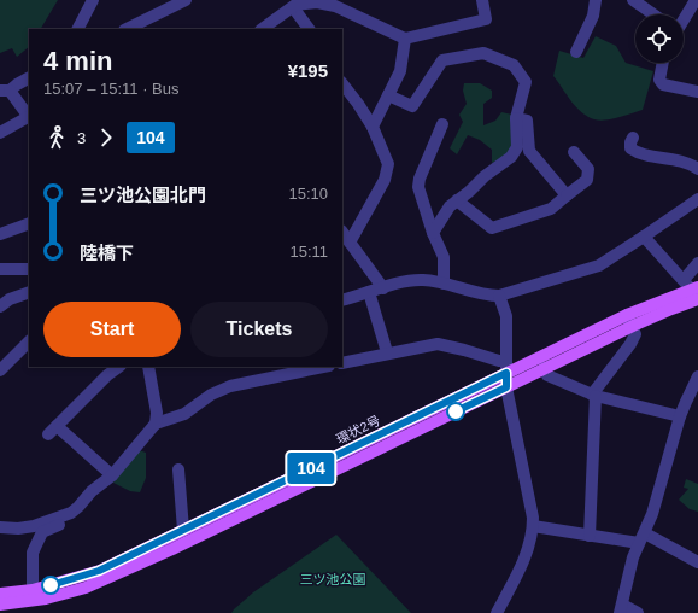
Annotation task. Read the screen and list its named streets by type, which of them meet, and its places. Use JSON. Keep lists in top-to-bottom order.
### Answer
{
  "streets": {
    "main road": ["環状2号"]
  },
  "parks": ["三ツ池公園"],
  "lines": ["bus line 104"],
  "page": {
    "on_map": "104",
    "heading": ["4 min", "15:07 – 15:11 · Bus", "¥195"],
    "legs": ["3", "104"],
    "list": [
      {
        "name": "三ツ池公園北門",
        "value": "15:10"
      },
      {
        "name": "陸橋下",
        "value": "15:11"
      }
    ],
    "buttons": ["Start", "Tickets"]
  }
}
